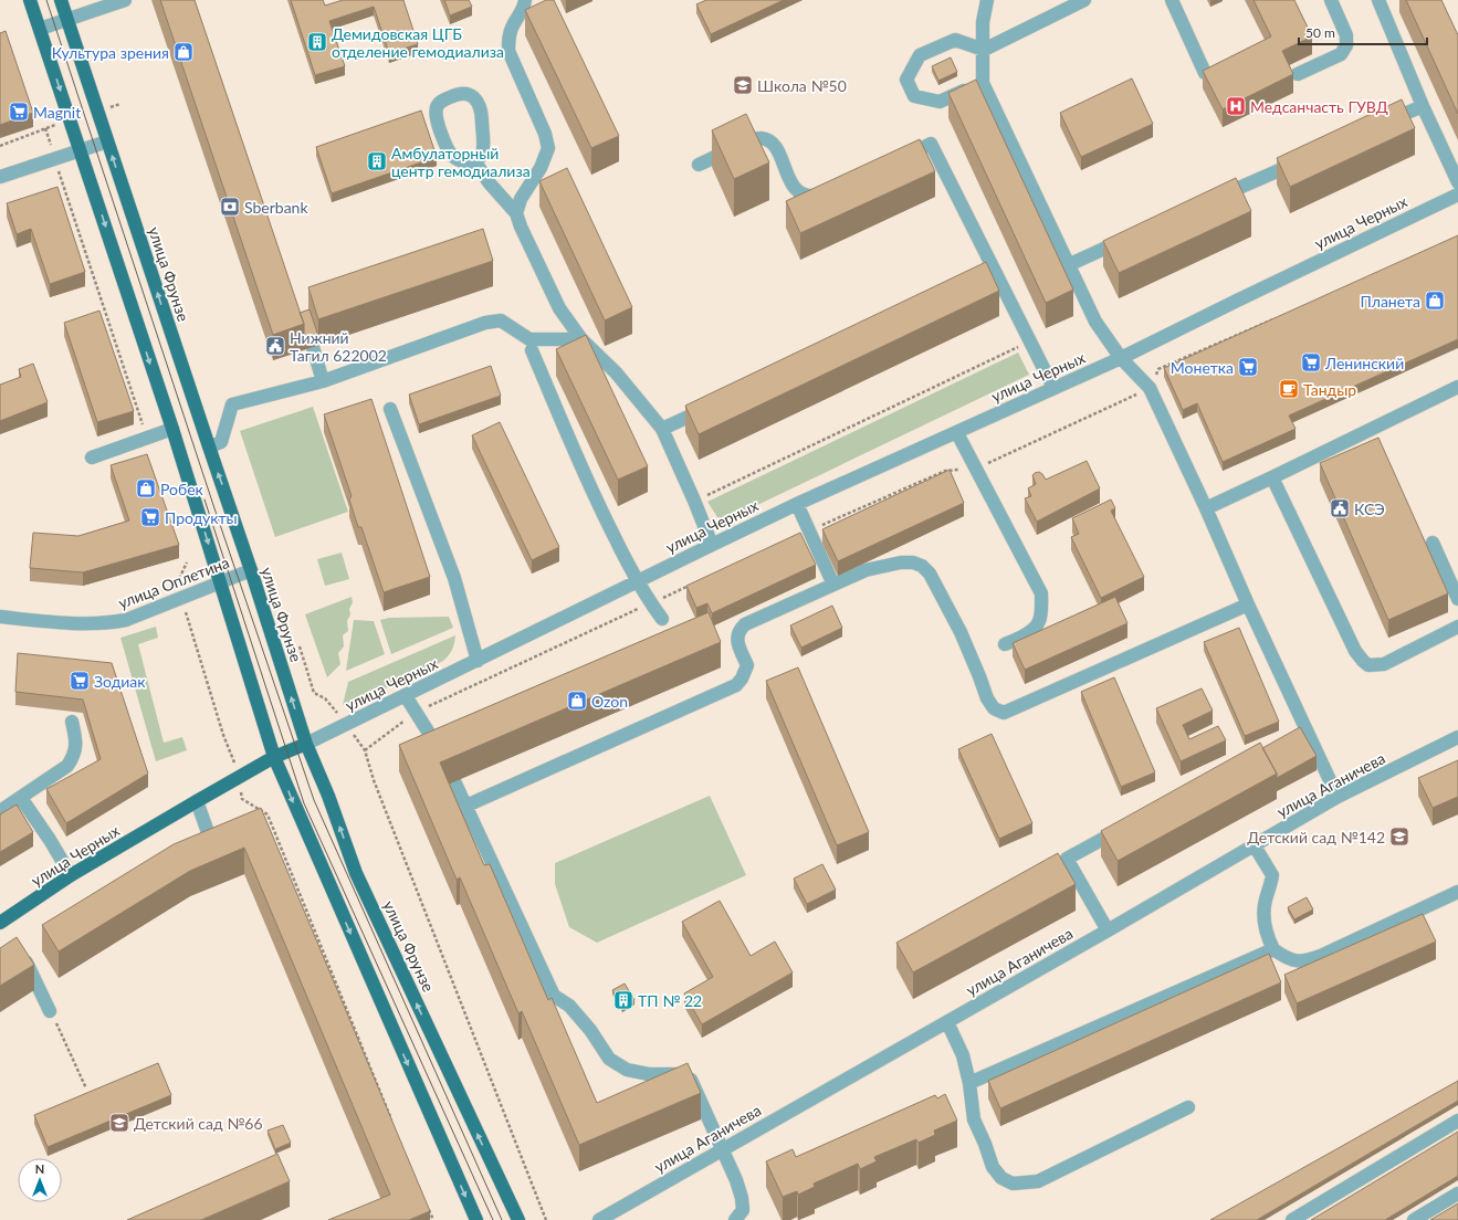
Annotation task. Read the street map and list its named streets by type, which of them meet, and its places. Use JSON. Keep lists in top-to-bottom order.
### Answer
{
  "streets": {
    "main road": ["улица Черных", "улица Фрунзе"],
    "street": ["улица Оплетина", "улица Аганичева"]
  },
  "crossings": [
    ["улица Черных", "улица Фрунзе"],
    ["улица Фрунзе", "улица Оплетина"]
  ],
  "places": {
    "building": ["Демидовская ЦГБ отделение гемодиализа", "Амбулаторный центр гемодиализа", "ТП № 22"],
    "shop": [
      "Культура зрения",
      "Планета",
      "Робек",
      "Ozon"
    ],
    "school or university": ["Школа №50", "Детский сад №142", "Детский сад №66"],
    "hospital": ["Медсанчасть ГУВД"],
    "supermarket": [
      "Magnit",
      "Ленинский",
      "Монетка",
      "Продукты",
      "Зодиак"
    ],
    "bank": ["Sberbank"],
    "public building": ["Нижний Тагил 622002", "КСЭ"],
    "cafe": ["Тандыр"]
  },
  "scale_bar": "50 m",
  "north": "top"
}
